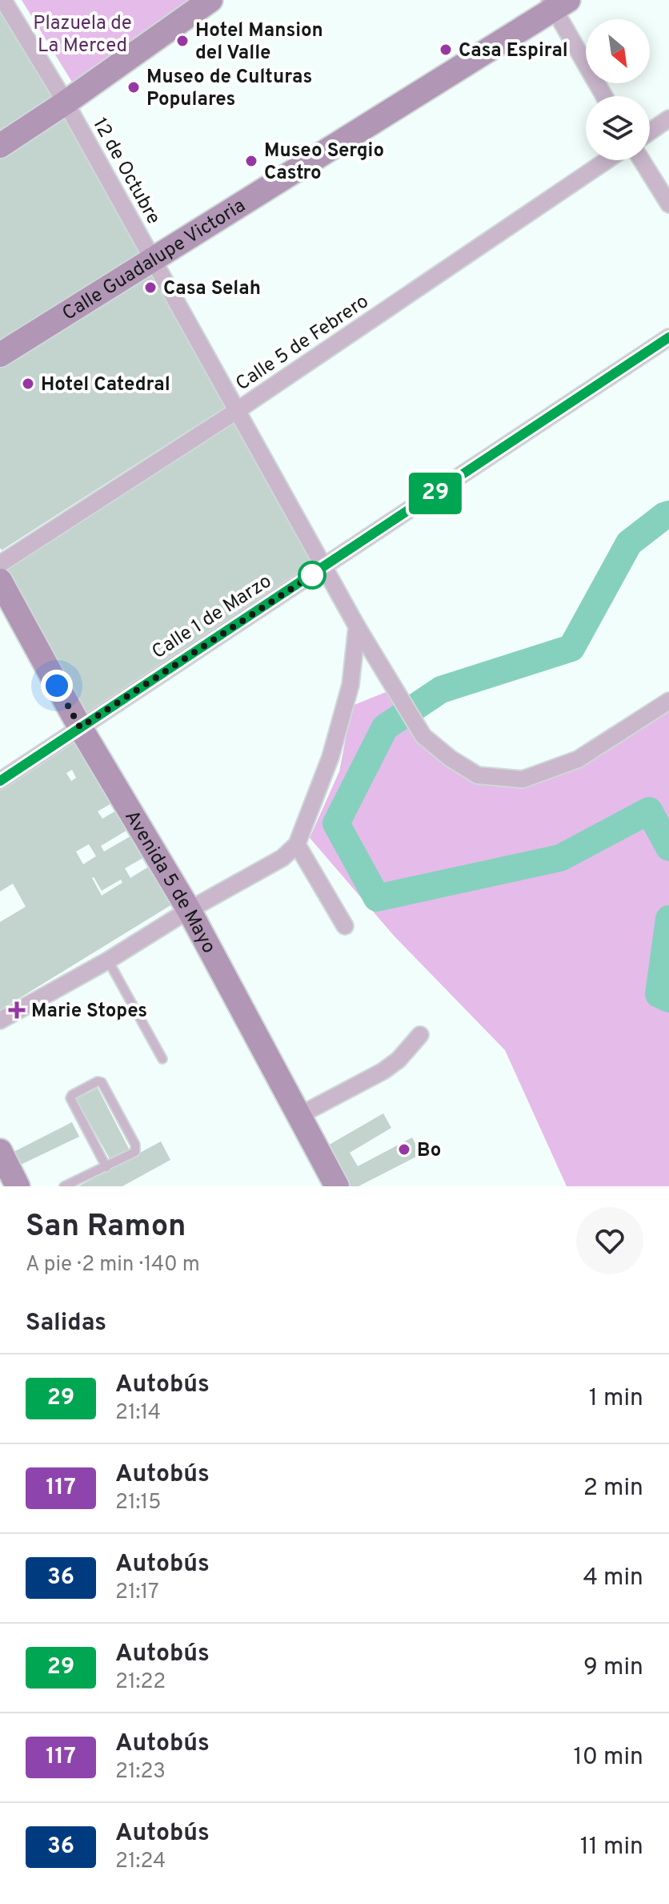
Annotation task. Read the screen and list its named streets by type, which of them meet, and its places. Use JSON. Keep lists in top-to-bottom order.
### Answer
{
  "streets": {
    "main road": ["Calle Guadalupe Victoria", "Avenida 5 de Mayo"],
    "street": ["12 de Octubre", "Calle 5 de Febrero", "Calle 1 de Marzo"]
  },
  "crossings": [
    ["12 de Octubre", "Calle Guadalupe Victoria"],
    ["12 de Octubre", "Calle 5 de Febrero"],
    ["12 de Octubre", "Calle 1 de Marzo"],
    ["Calle 1 de Marzo", "Avenida 5 de Mayo"]
  ],
  "parks": ["Plazuela de La Merced"],
  "places": {
    "other": [
      "Hotel Mansion del Valle",
      "Casa Espiral",
      "Museo de Culturas Populares",
      "Museo Sergio Castro",
      "Casa Selah",
      "Hotel Catedral",
      "Bo"
    ],
    "health": ["Marie Stopes"]
  },
  "lines": ["bus line 29"],
  "north": "bottom right",
  "page": {
    "on_map": "29",
    "heading": [
      ["San Ramon", "A pie · 2 min · 140 m"],
      "Salidas"
    ],
    "list": [
      {
        "mark": "29",
        "name": "Autobús",
        "note": "21:14",
        "value": "1 min"
      },
      {
        "mark": "117",
        "name": "Autobús",
        "note": "21:15",
        "value": "2 min"
      },
      {
        "mark": "36",
        "name": "Autobús",
        "note": "21:17",
        "value": "4 min"
      },
      {
        "mark": "29",
        "name": "Autobús",
        "note": "21:22",
        "value": "9 min"
      },
      {
        "mark": "117",
        "name": "Autobús",
        "note": "21:23",
        "value": "10 min"
      },
      {
        "mark": "36",
        "name": "Autobús",
        "note": "21:24",
        "value": "11 min"
      }
    ]
  }
}
